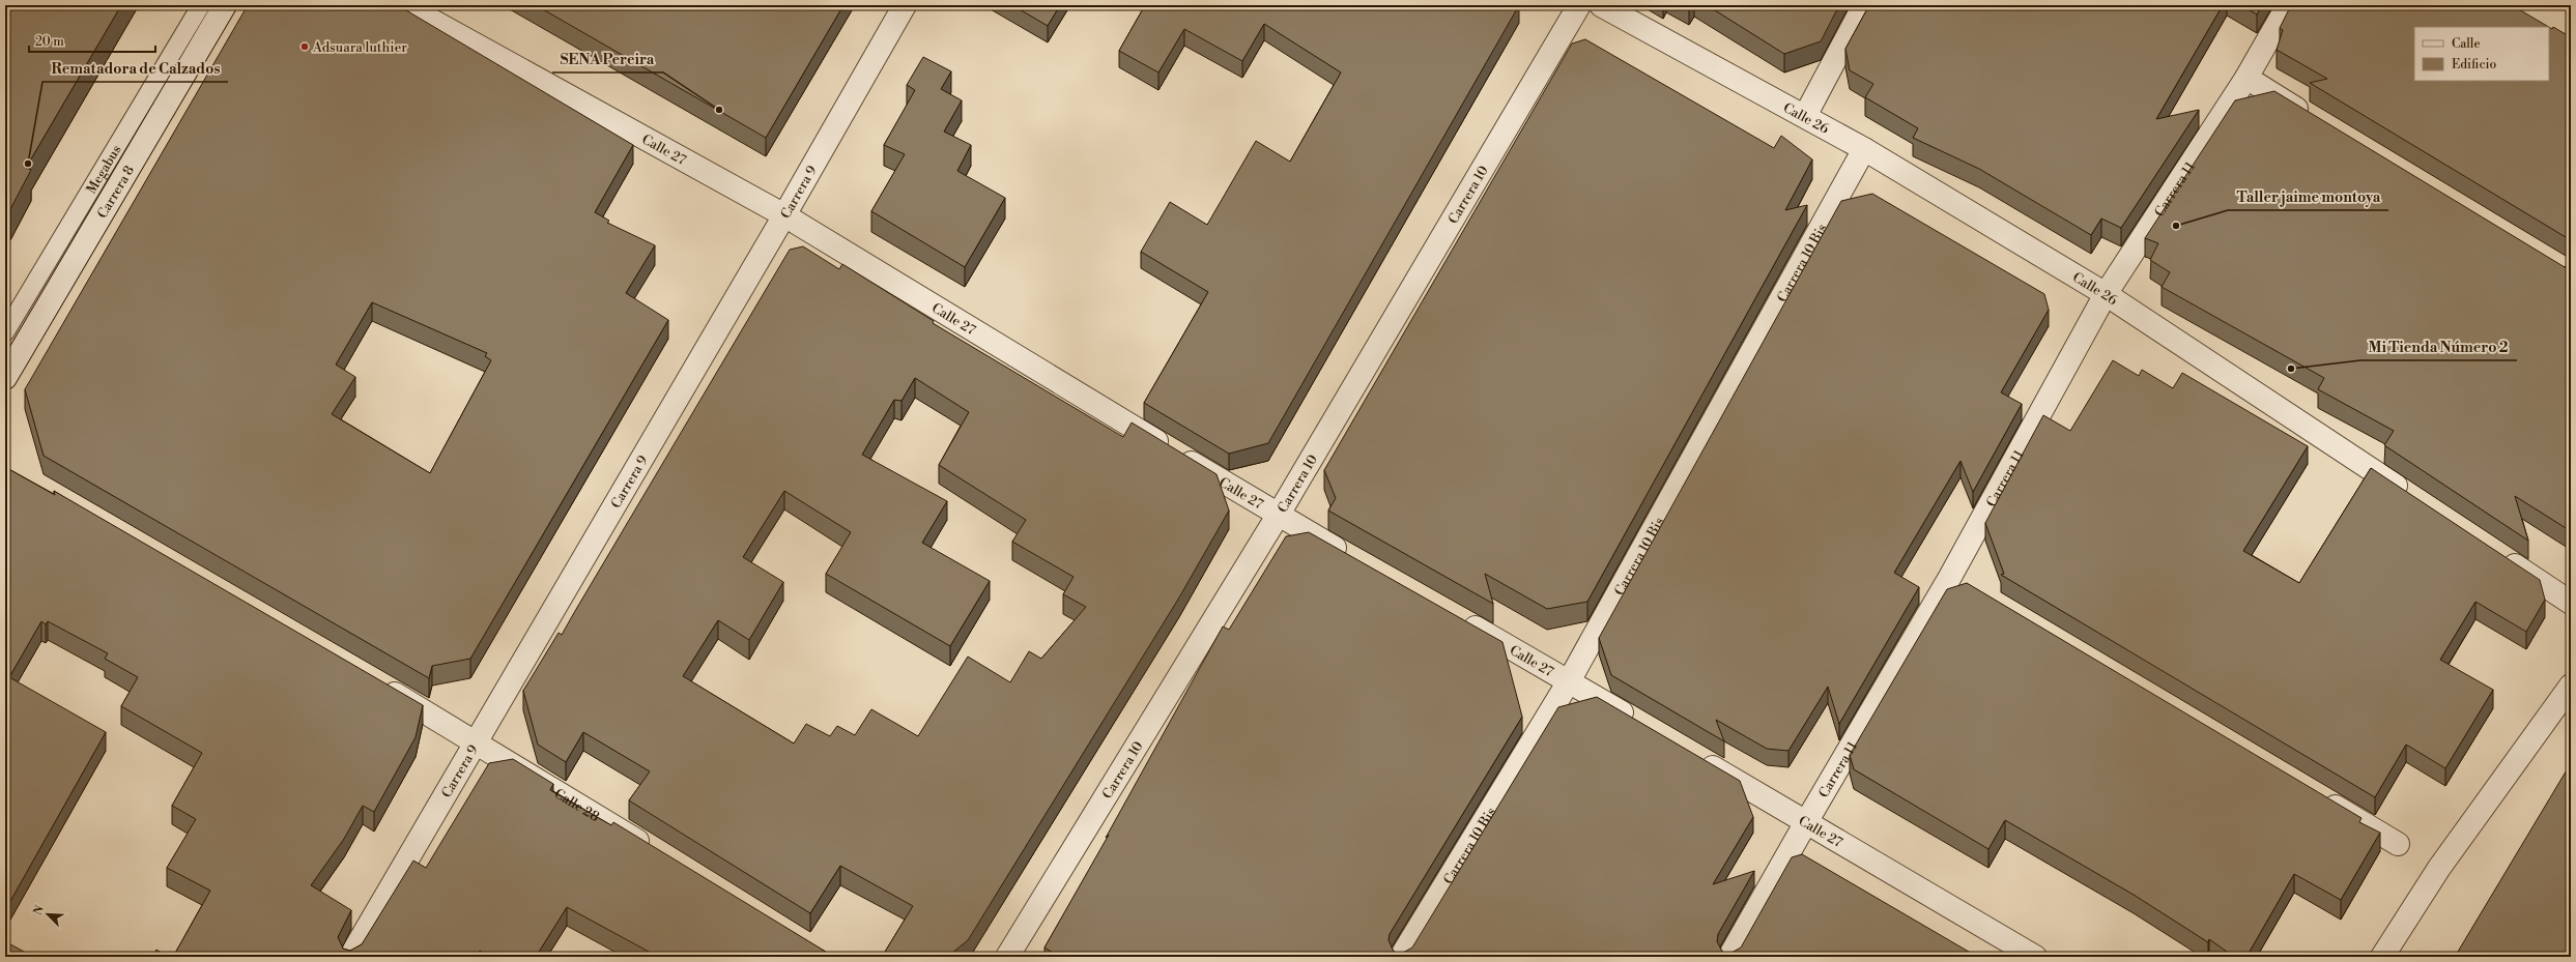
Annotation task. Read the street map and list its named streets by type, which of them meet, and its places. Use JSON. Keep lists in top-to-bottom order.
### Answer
{
  "streets": {
    "street": [
      "Calle 26",
      "Calle 27",
      "Carrera 11",
      "Carrera 8",
      "Carrera 9",
      "Carrera 10",
      "Carrera 10 Bis",
      "Calle 28"
    ],
    "lane": ["Megabus"]
  },
  "crossings": [
    ["Calle 26", "Carrera 11"],
    ["Calle 26", "Carrera 10 Bis"],
    ["Calle 27", "Carrera 11"],
    ["Calle 27", "Carrera 9"],
    ["Calle 27", "Carrera 10"],
    ["Calle 27", "Carrera 10 Bis"],
    ["Carrera 9", "Calle 28"]
  ],
  "places": [
    "Adsuara luthier",
    "SENA Pereira",
    "Rematadora de Calzados",
    "Taller jaime montoya",
    "Mi Tienda Número 2"
  ],
  "legend": ["Calle", "Edificio"],
  "scale_bar": "20 m",
  "north": "top left"
}
